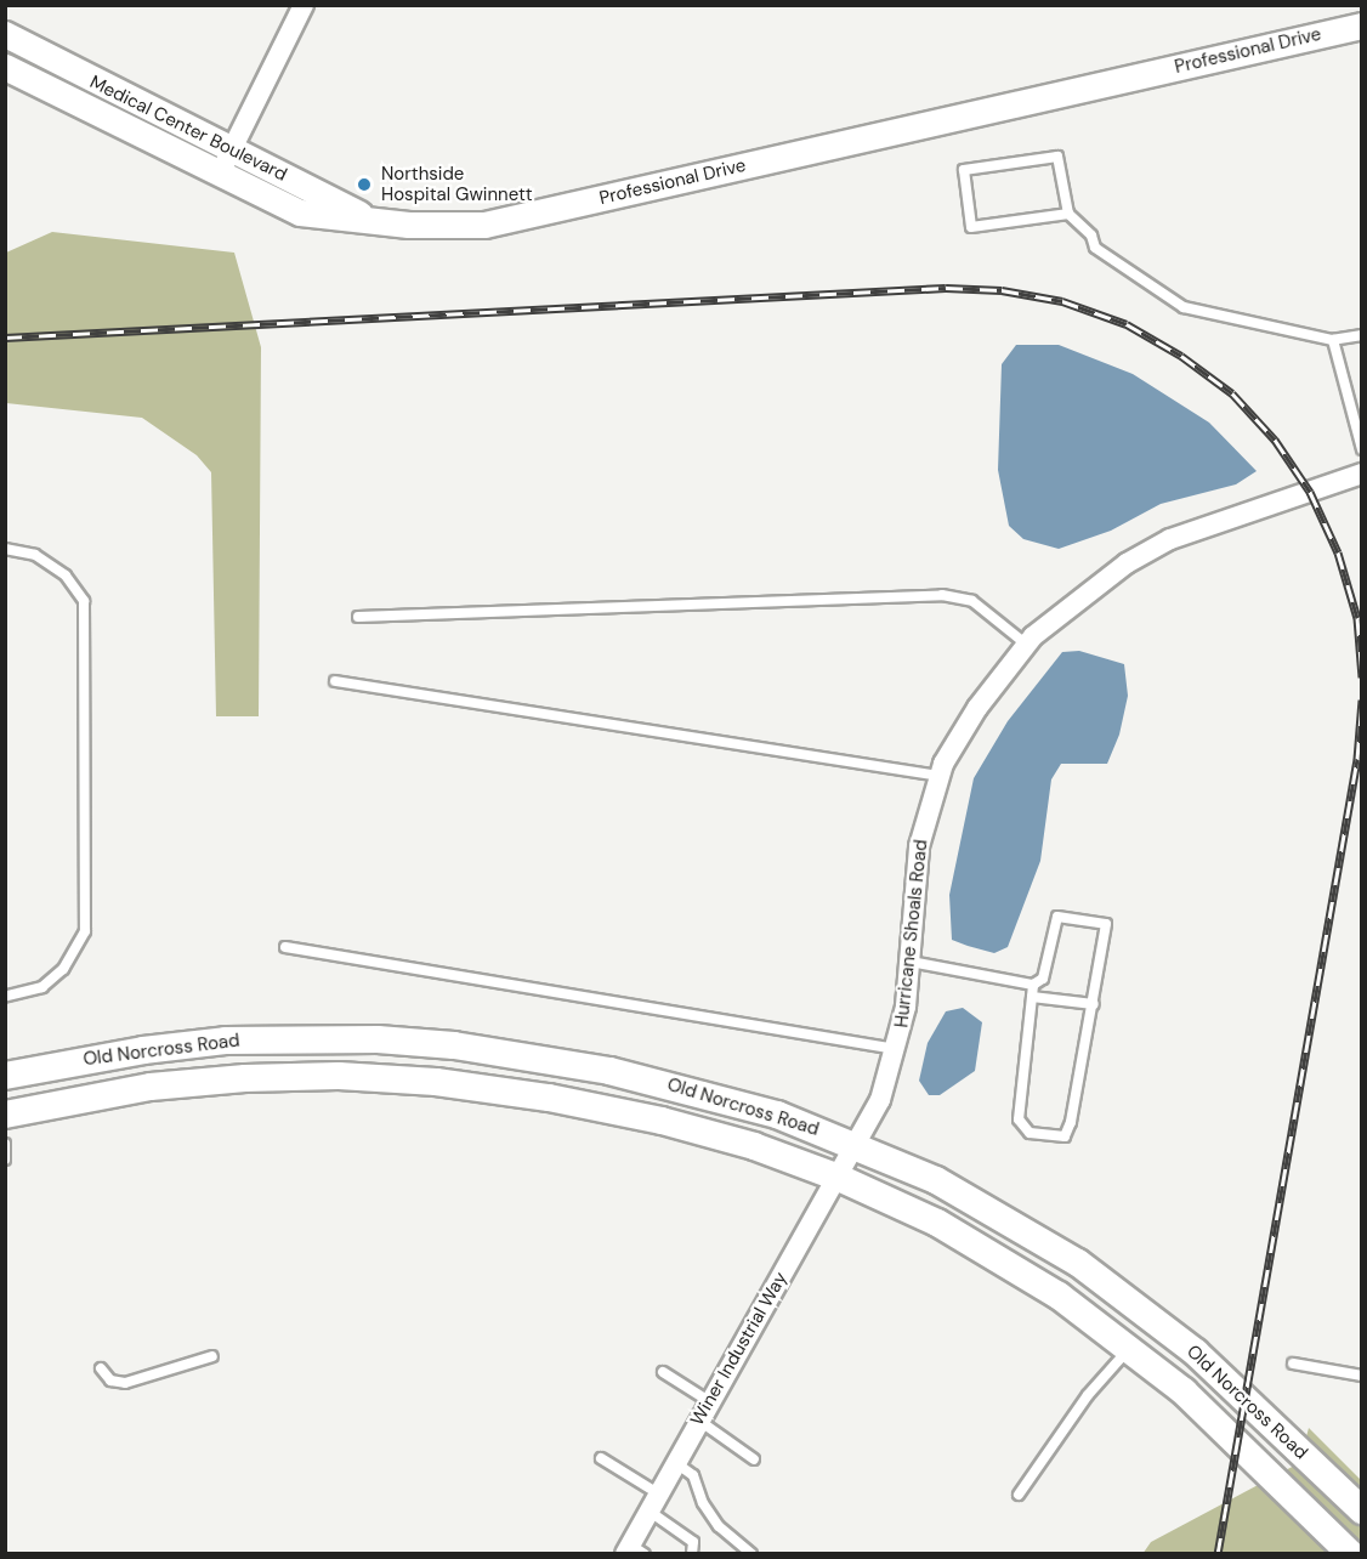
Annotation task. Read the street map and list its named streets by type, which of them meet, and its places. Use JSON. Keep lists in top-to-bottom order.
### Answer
{
  "streets": {
    "main road": ["Old Norcross Road"],
    "street": [
      "Professional Drive",
      "Medical Center Boulevard",
      "Hurricane Shoals Road",
      "Winer Industrial Way"
    ]
  },
  "crossings": [
    ["Professional Drive", "Medical Center Boulevard"],
    ["Hurricane Shoals Road", "Old Norcross Road"],
    ["Hurricane Shoals Road", "Winer Industrial Way"],
    ["Old Norcross Road", "Winer Industrial Way"]
  ],
  "places": ["Northside Hospital Gwinnett"]
}
